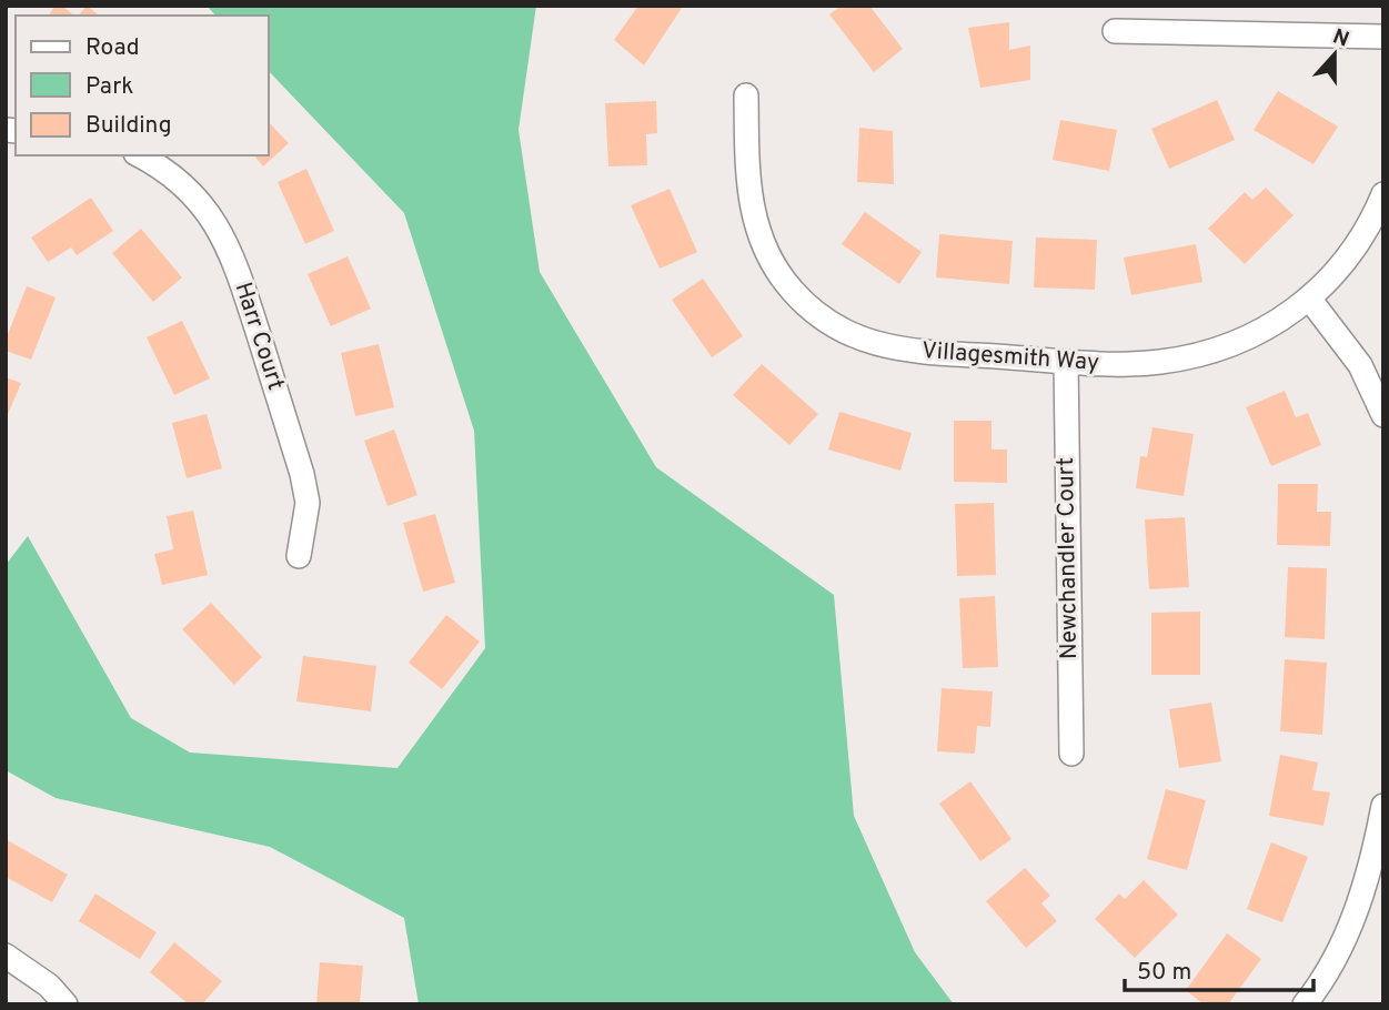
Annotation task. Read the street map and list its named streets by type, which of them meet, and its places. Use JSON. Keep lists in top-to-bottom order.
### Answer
{
  "streets": {
    "street": ["Harr Court", "Villagesmith Way", "Newchandler Court"]
  },
  "crossings": [
    ["Villagesmith Way", "Newchandler Court"]
  ],
  "legend": ["Road", "Park", "Building"],
  "scale_bar": "50 m",
  "north": "top"
}
